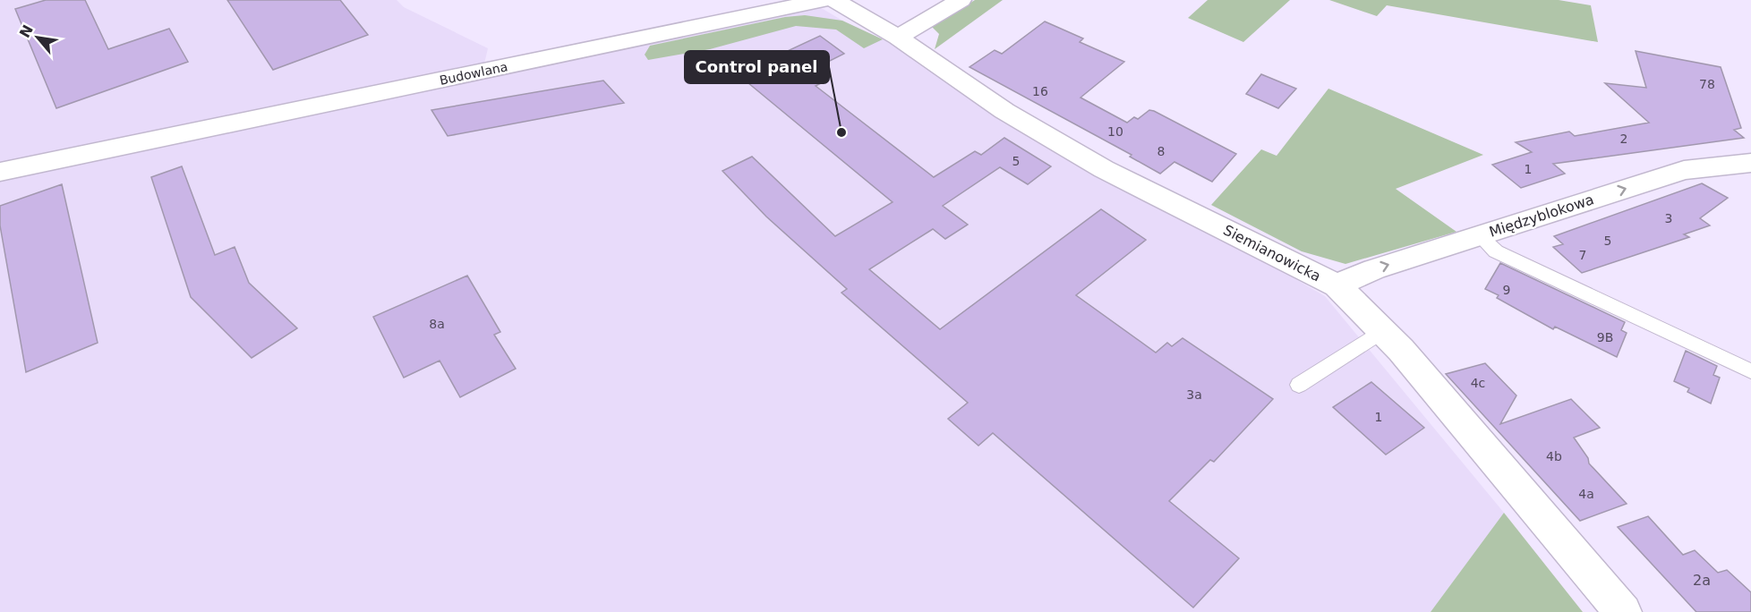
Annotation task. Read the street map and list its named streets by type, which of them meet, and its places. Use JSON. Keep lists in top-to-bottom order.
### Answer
{
  "streets": {
    "street": ["Budowlana", "Międzyblokowa", "Siemianowicka"]
  },
  "crossings": [
    ["Międzyblokowa", "Siemianowicka"]
  ],
  "one_way": ["Międzyblokowa"],
  "places": ["Control panel"],
  "house_numbers": [
    "78",
    "16",
    "10",
    "2",
    "8",
    "5",
    "1",
    "3",
    "5",
    "7",
    "9",
    "8a",
    "9B",
    "4c",
    "3a",
    "1",
    "4b",
    "4a",
    "2a"
  ],
  "north": "top left"
}
